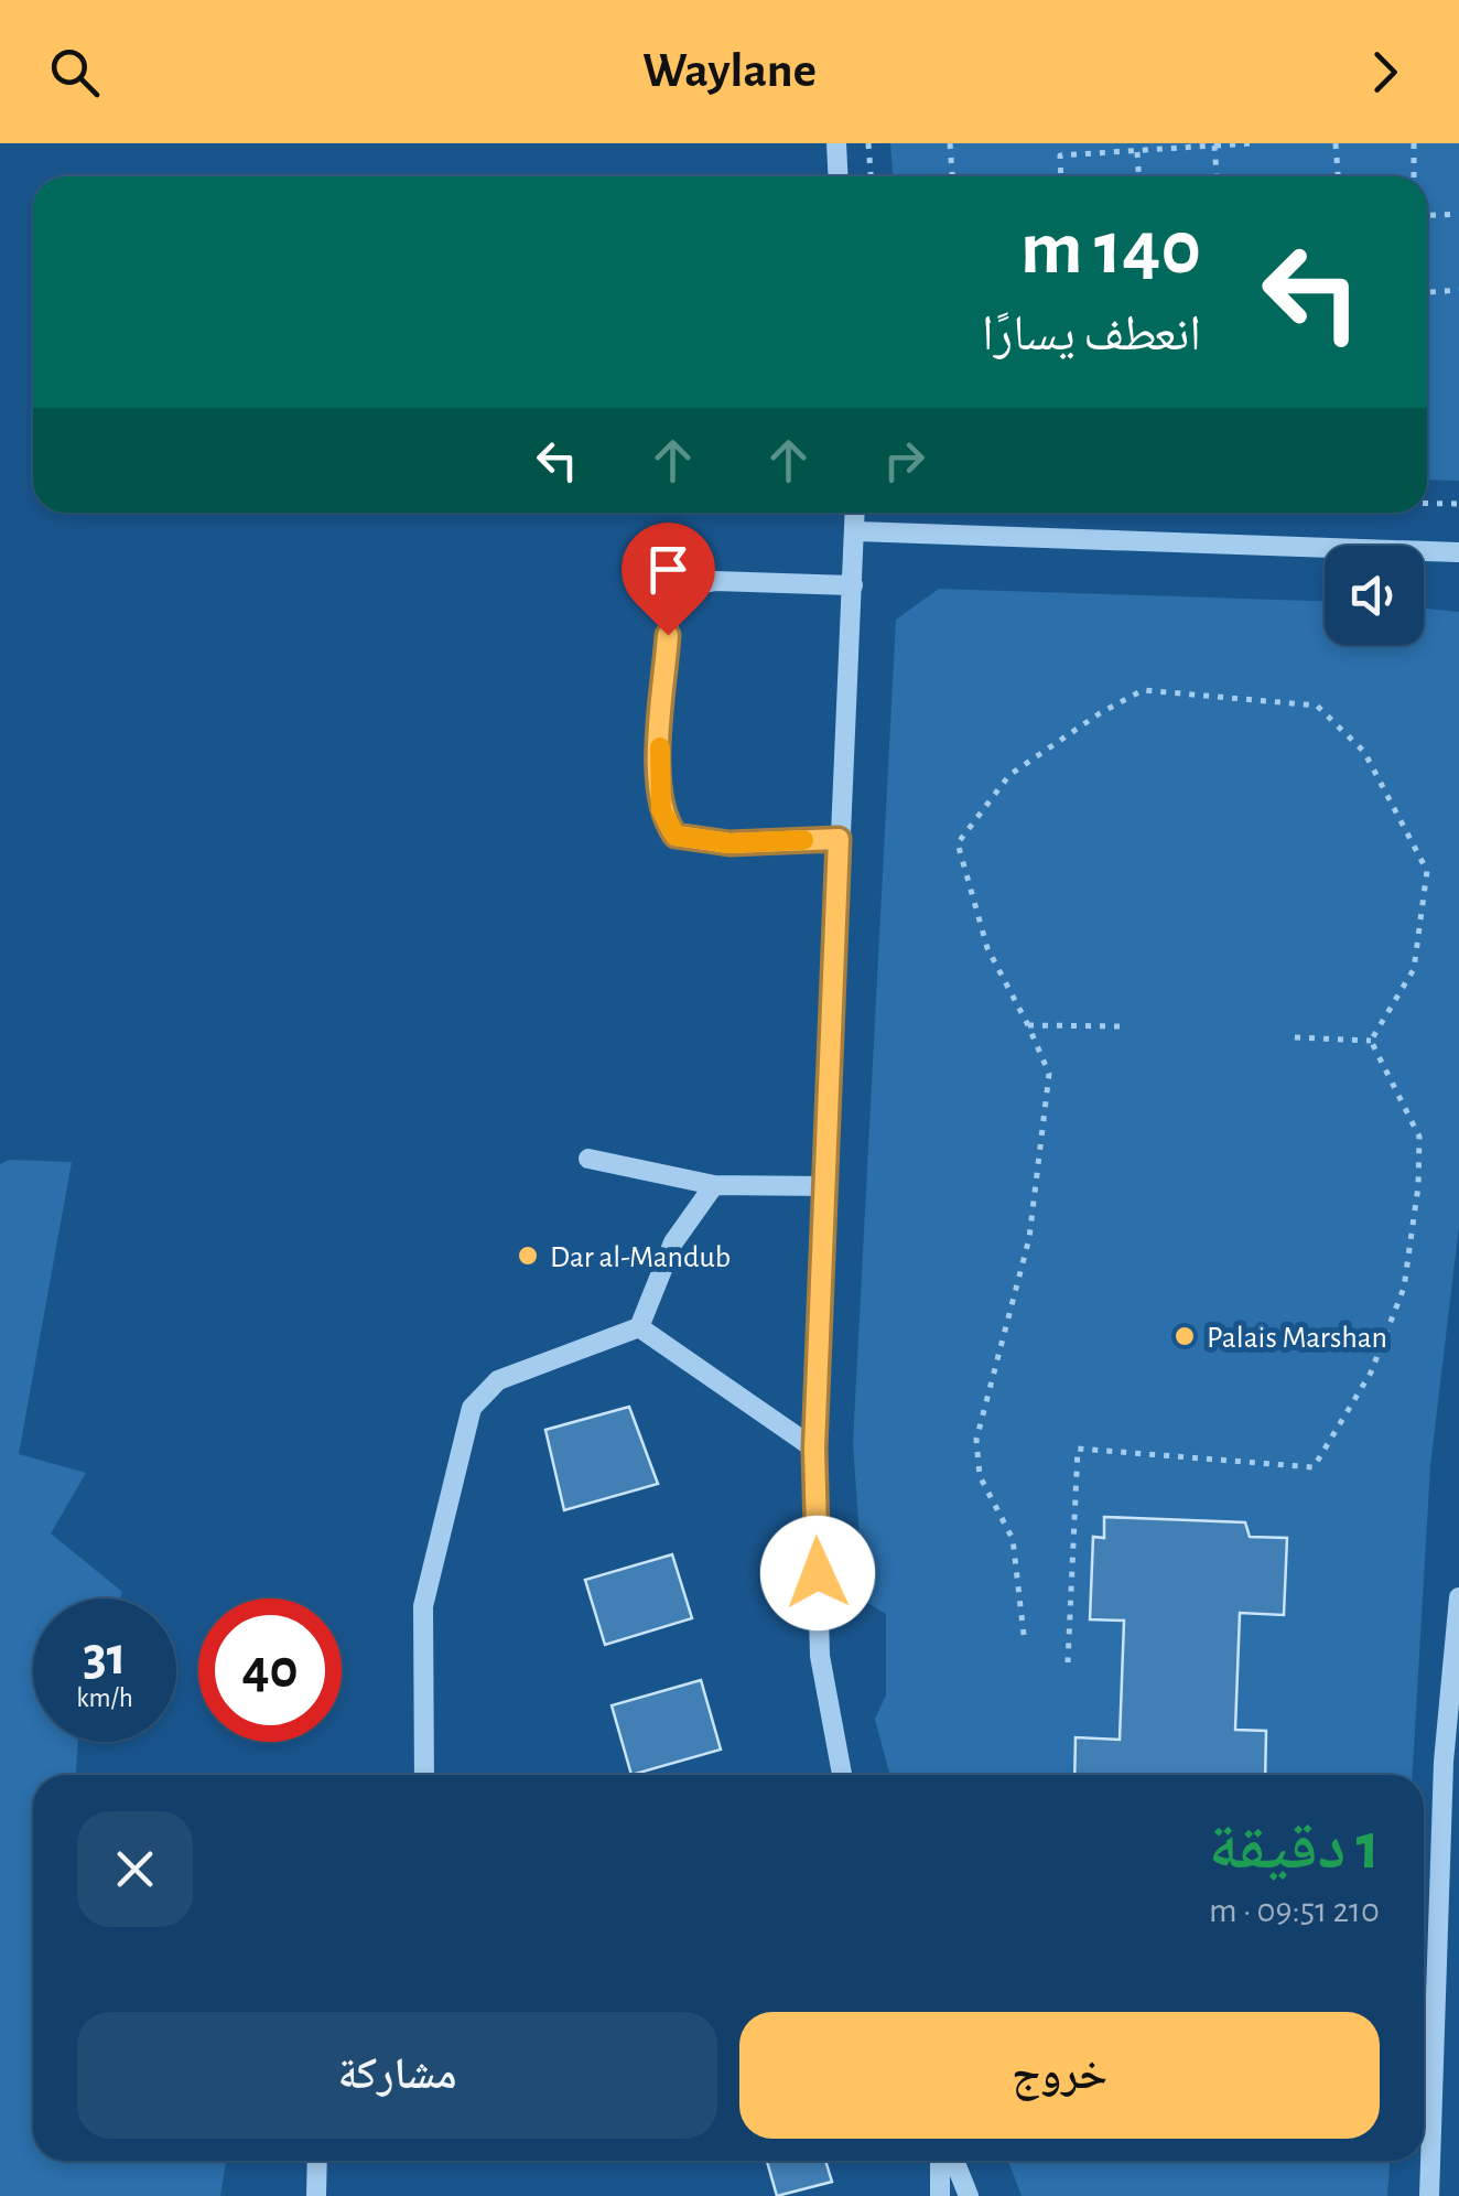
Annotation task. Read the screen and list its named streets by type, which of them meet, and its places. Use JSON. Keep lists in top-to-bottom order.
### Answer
{
  "places": ["Dar al-Mandub", "Palais Marshan"],
  "page": {
    "header": "Waylane",
    "turn": ["140 m", "انعطف يسارًا"],
    "speed": "31 km/h",
    "limit": "40",
    "heading": ["1 دقيقة", "210 m · 09:51"],
    "buttons": ["خروج", "مشاركة"]
  }
}
